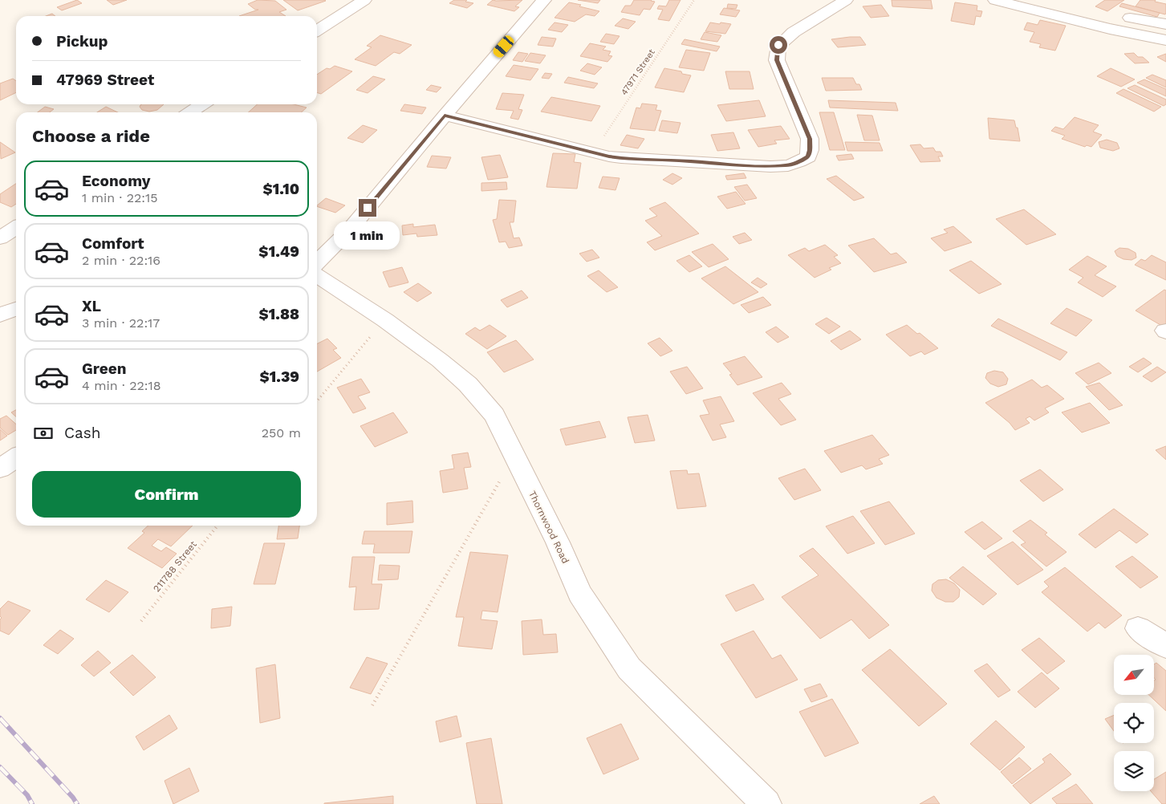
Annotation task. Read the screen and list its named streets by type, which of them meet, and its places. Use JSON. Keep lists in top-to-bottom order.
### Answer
{
  "streets": {
    "street": ["Thornwood Road"],
    "path": ["47971 Street", "211788 Street"]
  },
  "north": "bottom left",
  "page": {
    "banner": ["Pickup", "47969 Street"],
    "heading": "Choose a ride",
    "list": [
      {
        "name": "Economy",
        "note": "1 min · 22:15",
        "value": "$1.10"
      },
      {
        "name": "Comfort",
        "note": "2 min · 22:16",
        "value": "$1.49"
      },
      {
        "name": "XL",
        "note": "3 min · 22:17",
        "value": "$1.88"
      },
      {
        "name": "Green",
        "note": "4 min · 22:18",
        "value": "$1.39"
      }
    ],
    "bubble": "1 min",
    "pay": ["Cash", "250 m"],
    "buttons": "Confirm"
  }
}
